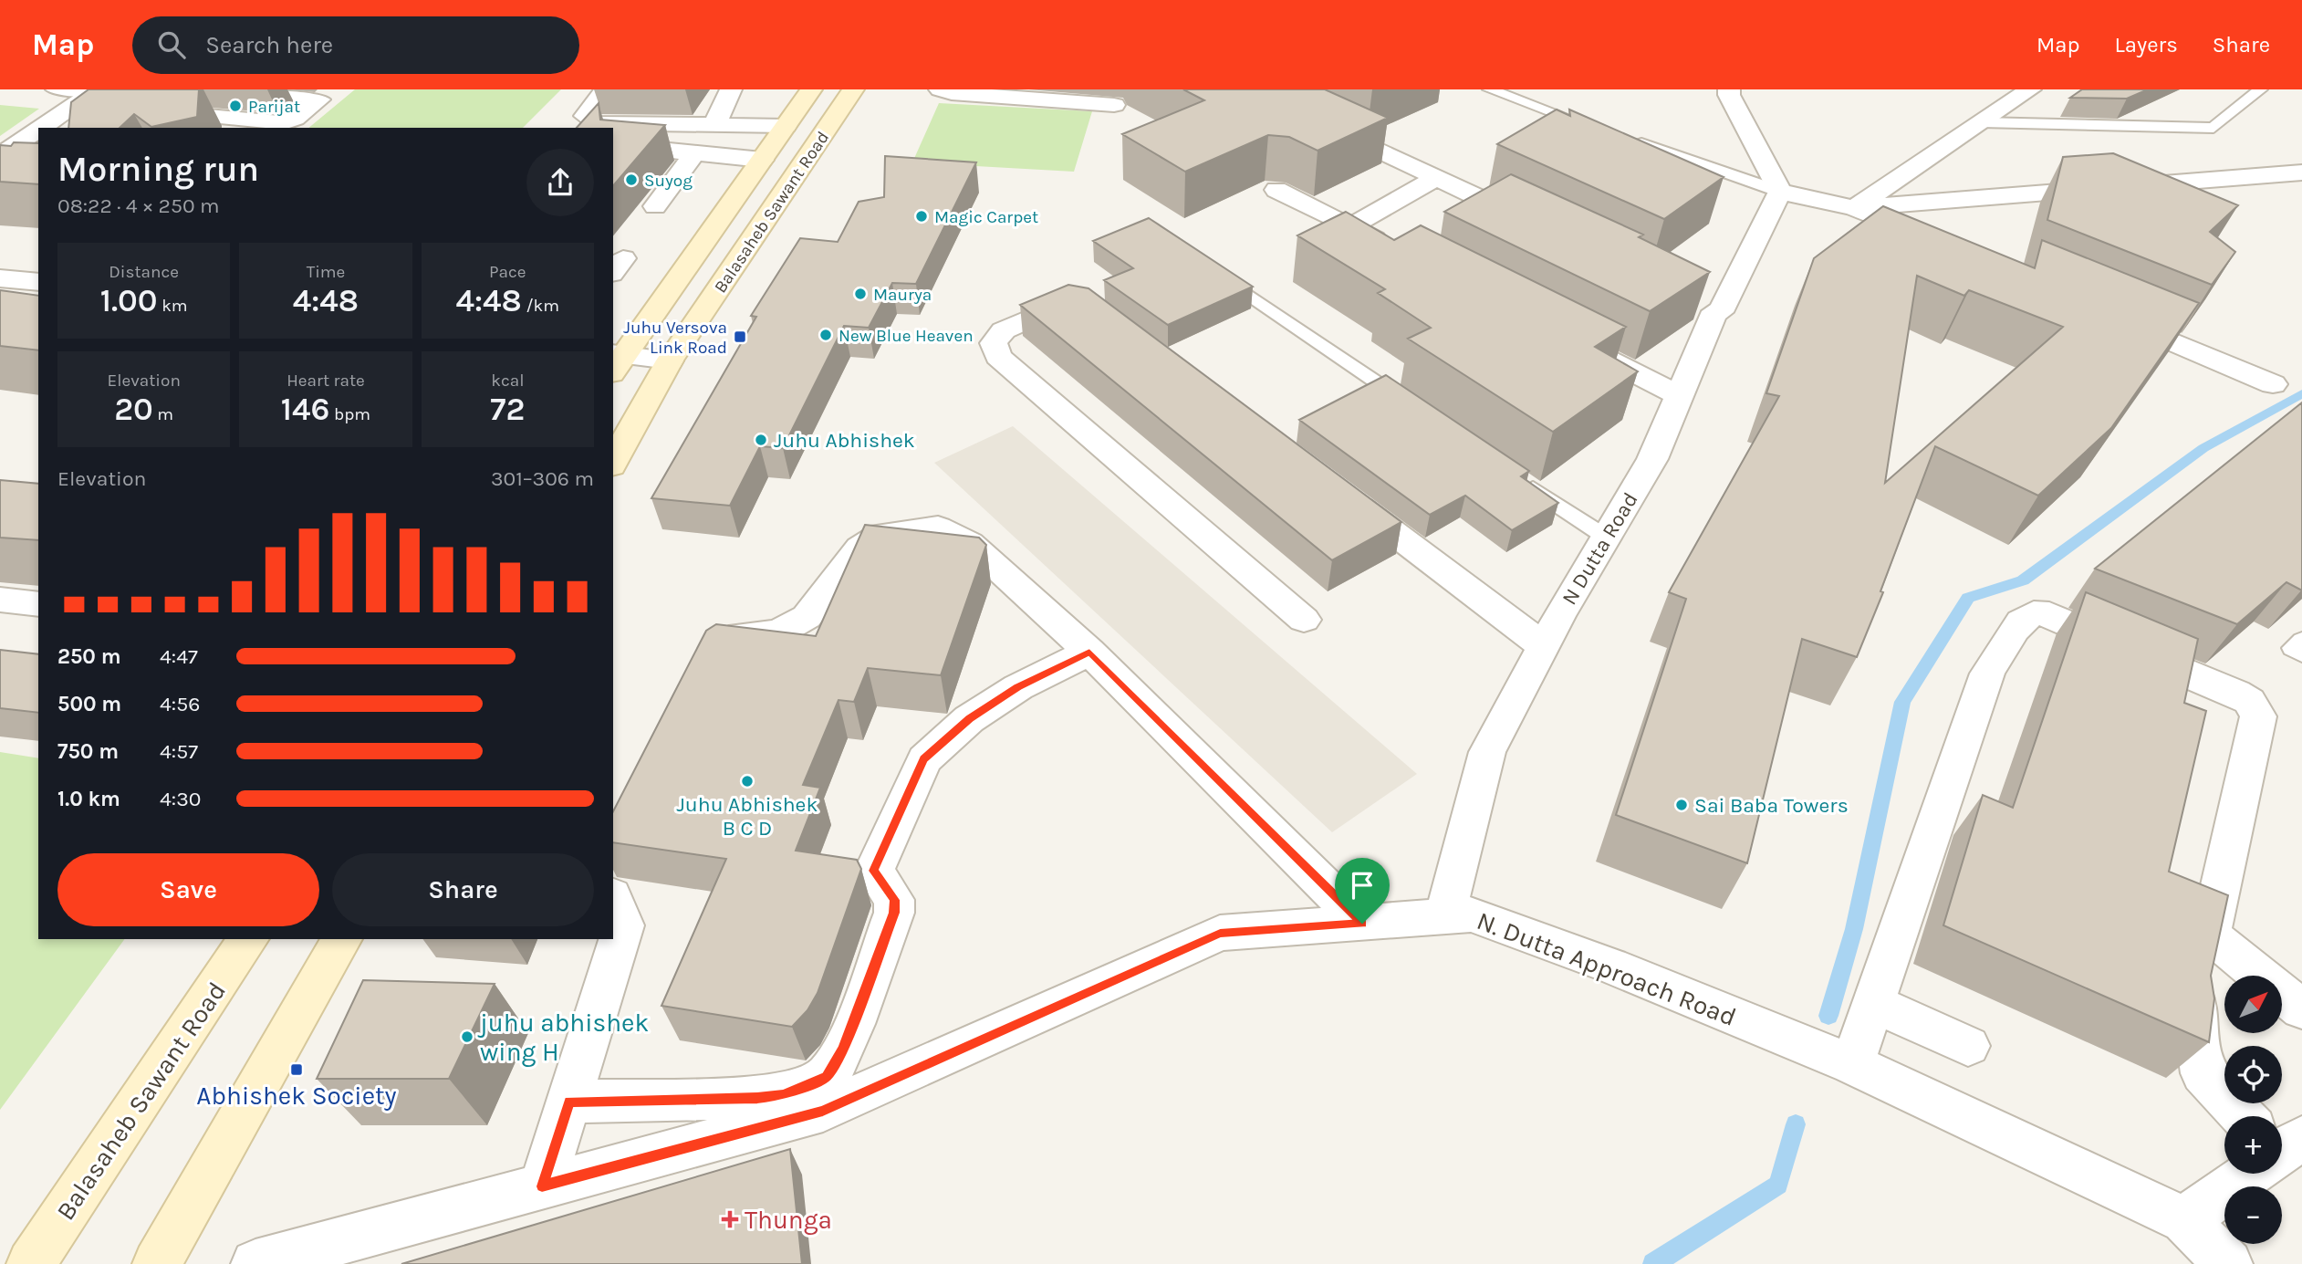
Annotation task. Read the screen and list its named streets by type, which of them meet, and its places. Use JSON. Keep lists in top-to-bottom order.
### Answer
{
  "streets": {
    "main road": ["Balasaheb Sawant Road"],
    "street": ["N Dutta Road", "N. Dutta Approach Road"]
  },
  "crossings": [
    ["N Dutta Road", "N. Dutta Approach Road"]
  ],
  "places": {
    "other": [
      "Parijat",
      "Suyog",
      "Magic Carpet",
      "Maurya",
      "New Blue Heaven",
      "Juhu Abhishek",
      "Juhu Abhishek B C D",
      "Sai Baba Towers",
      "juhu abhishek wing H"
    ],
    "transit": ["Juhu Versova Link Road", "Abhishek Society"],
    "health": ["Thunga"]
  },
  "north": "top right",
  "page": {
    "header": "Map",
    "search": "Search here",
    "nav": ["Map", "Layers", "Share"],
    "heading": ["Morning run", "08:22 · 4 × 250 m"],
    "stats": [
      ["Distance", "1.00 km"],
      ["Time", "4:48"],
      ["Pace", "4:48 /km"],
      ["Elevation", "20 m"],
      ["Heart rate", "146 bpm"],
      ["kcal", "72"]
    ],
    "chart": ["Elevation", "301–306 m"],
    "list": [
      {
        "name": "250 m",
        "note": "4:47"
      },
      {
        "name": "500 m",
        "note": "4:56"
      },
      {
        "name": "750 m",
        "note": "4:57"
      },
      {
        "name": "1.0 km",
        "note": "4:30"
      }
    ],
    "buttons": ["Save", "Share"],
    "map_buttons": ["+", "−"]
  }
}
